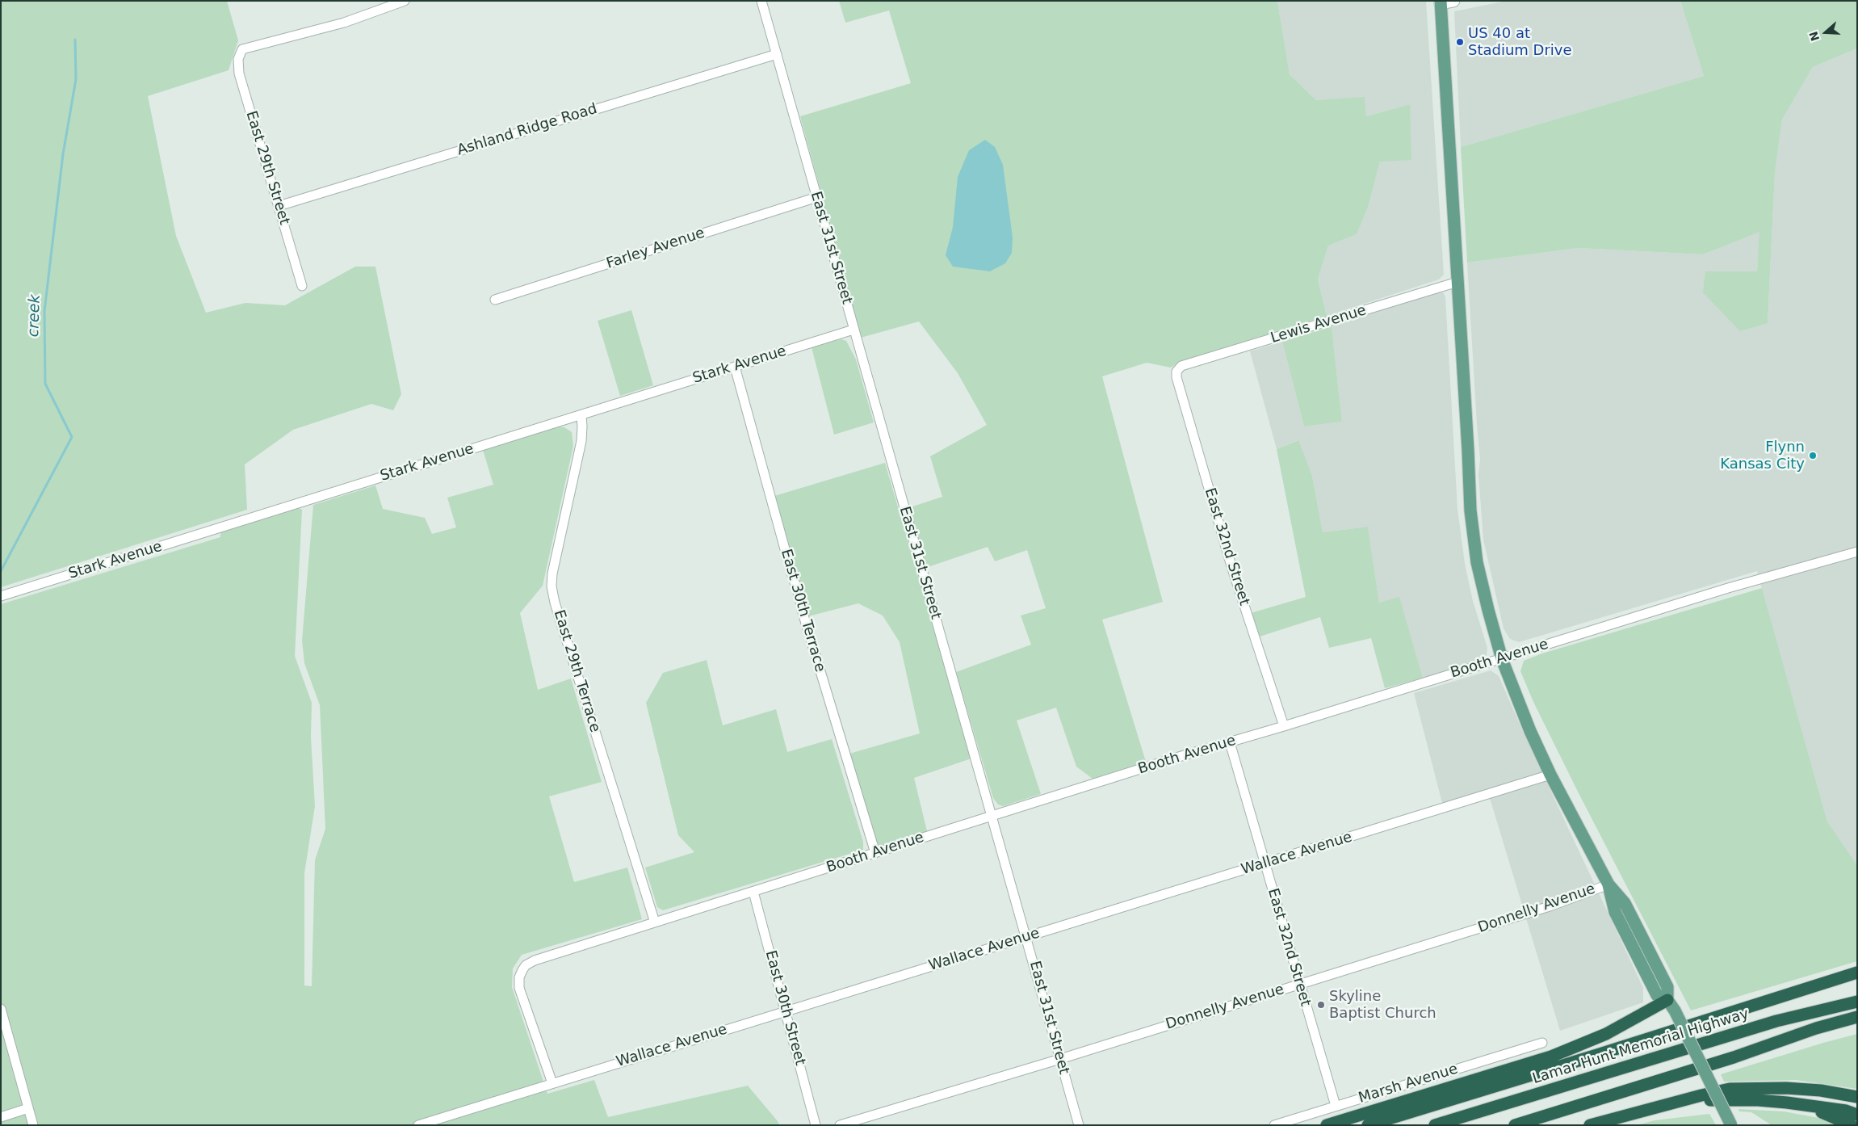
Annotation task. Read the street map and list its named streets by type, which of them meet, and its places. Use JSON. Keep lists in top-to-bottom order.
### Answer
{
  "streets": {
    "highway": ["Lamar Hunt Memorial Highway"],
    "street": [
      "Ashland Ridge Road",
      "East 29th Street",
      "East 31st Street",
      "Farley Avenue",
      "Lewis Avenue",
      "Stark Avenue",
      "East 32nd Street",
      "East 30th Terrace",
      "Booth Avenue",
      "East 29th Terrace",
      "Wallace Avenue",
      "Donnelly Avenue",
      "East 30th Street",
      "Marsh Avenue"
    ]
  },
  "crossings": [
    ["Ashland Ridge Road", "East 29th Street"],
    ["Ashland Ridge Road", "East 31st Street"],
    ["East 31st Street", "Farley Avenue"],
    ["East 31st Street", "Stark Avenue"],
    ["East 31st Street", "Booth Avenue"],
    ["East 31st Street", "Wallace Avenue"],
    ["East 31st Street", "Donnelly Avenue"],
    ["Lewis Avenue", "East 32nd Street"],
    ["Stark Avenue", "East 30th Terrace"],
    ["Stark Avenue", "East 29th Terrace"],
    ["East 32nd Street", "Booth Avenue"],
    ["East 32nd Street", "Wallace Avenue"],
    ["East 32nd Street", "Donnelly Avenue"],
    ["East 32nd Street", "Marsh Avenue"],
    ["East 30th Terrace", "Booth Avenue"],
    ["Booth Avenue", "East 29th Terrace"],
    ["Booth Avenue", "Wallace Avenue"],
    ["Booth Avenue", "East 30th Street"],
    ["Wallace Avenue", "East 30th Street"]
  ],
  "water": ["creek"],
  "places": ["US 40 at Stadium Drive", "Flynn Kansas City", "Skyline Baptist Church"],
  "north": "left"
}
